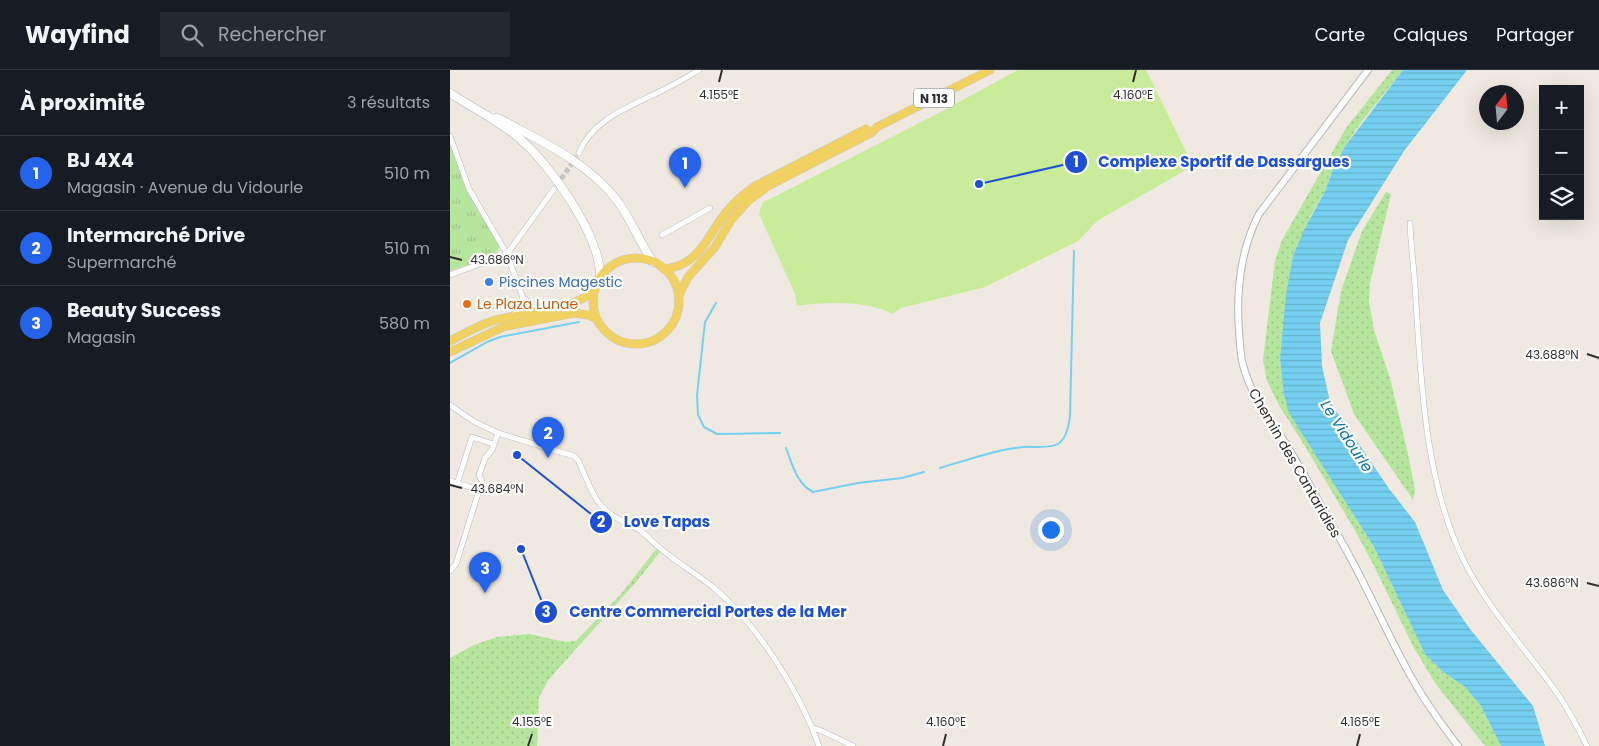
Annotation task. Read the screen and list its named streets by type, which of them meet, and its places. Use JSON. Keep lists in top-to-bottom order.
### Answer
{
  "streets": {
    "main road": ["N 113"],
    "street": ["Chemin des Cantaridies"]
  },
  "water": ["Le Vidourle"],
  "places": [
    "Complexe Sportif de Dassargues",
    "Piscines Magestic",
    "Le Plaza Lunae",
    "Love Tapas",
    "Centre Commercial Portes de la Mer"
  ],
  "north": "top",
  "page": {
    "header": "Wayfind",
    "search": "Rechercher",
    "nav": ["Carte", "Calques", "Partager"],
    "heading": ["À proximité", "3 résultats"],
    "map_buttons": ["+", "−"],
    "list": [
      {
        "mark": "1",
        "name": "BJ 4X4",
        "note": "Magasin · Avenue du Vidourle",
        "value": "510 m"
      },
      {
        "mark": "2",
        "name": "Intermarché Drive",
        "note": "Supermarché",
        "value": "510 m"
      },
      {
        "mark": "3",
        "name": "Beauty Success",
        "note": "Magasin",
        "value": "580 m"
      }
    ],
    "pins": ["1", "2", "3"]
  },
  "coordinates": [
    "4.155°E",
    "4.160°E",
    "43.686°N",
    "43.688°N",
    "43.684°N",
    "4.165°E"
  ]
}
